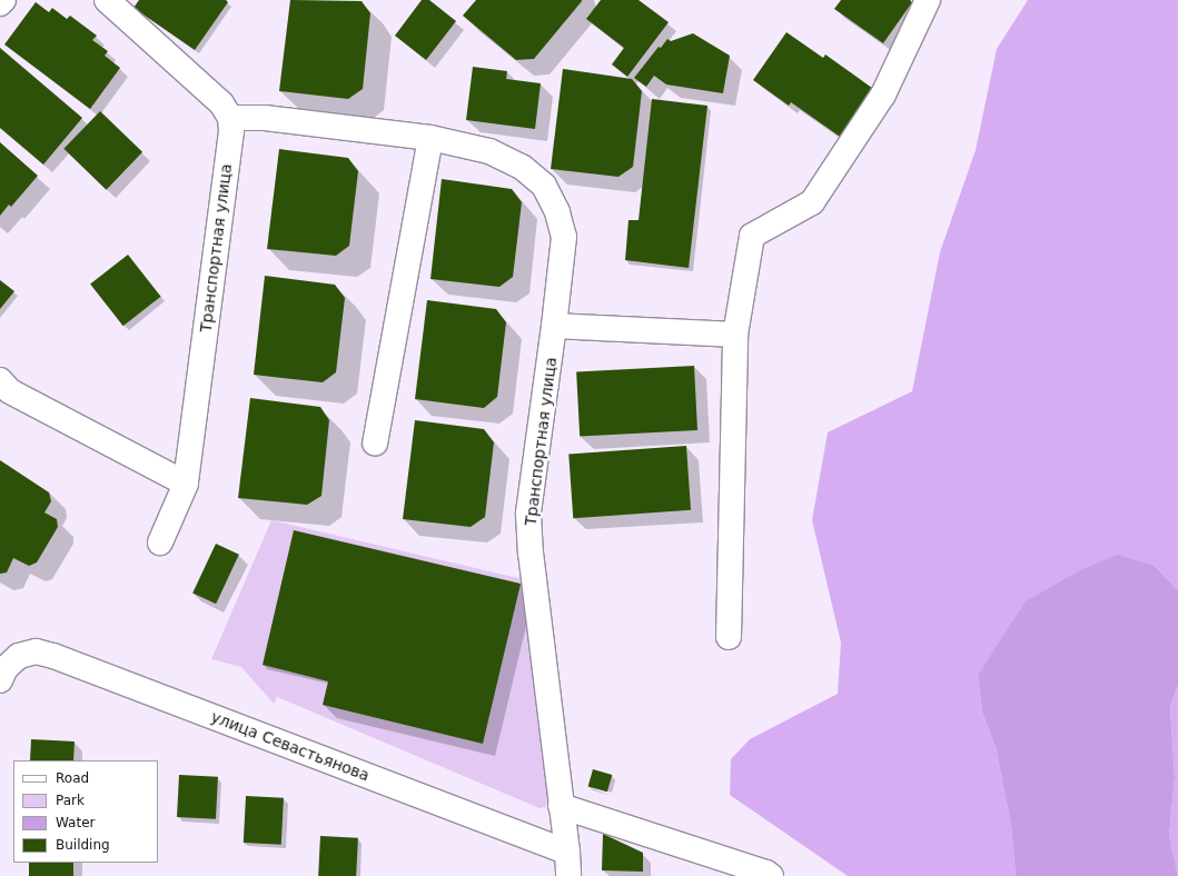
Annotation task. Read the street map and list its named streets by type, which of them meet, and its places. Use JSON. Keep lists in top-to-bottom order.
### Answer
{
  "streets": {
    "street": ["Транспортная улица", "улица Севастьянова"]
  },
  "crossings": [
    ["Транспортная улица", "улица Севастьянова"]
  ],
  "legend": [
    "Road",
    "Park",
    "Water",
    "Building"
  ]
}
